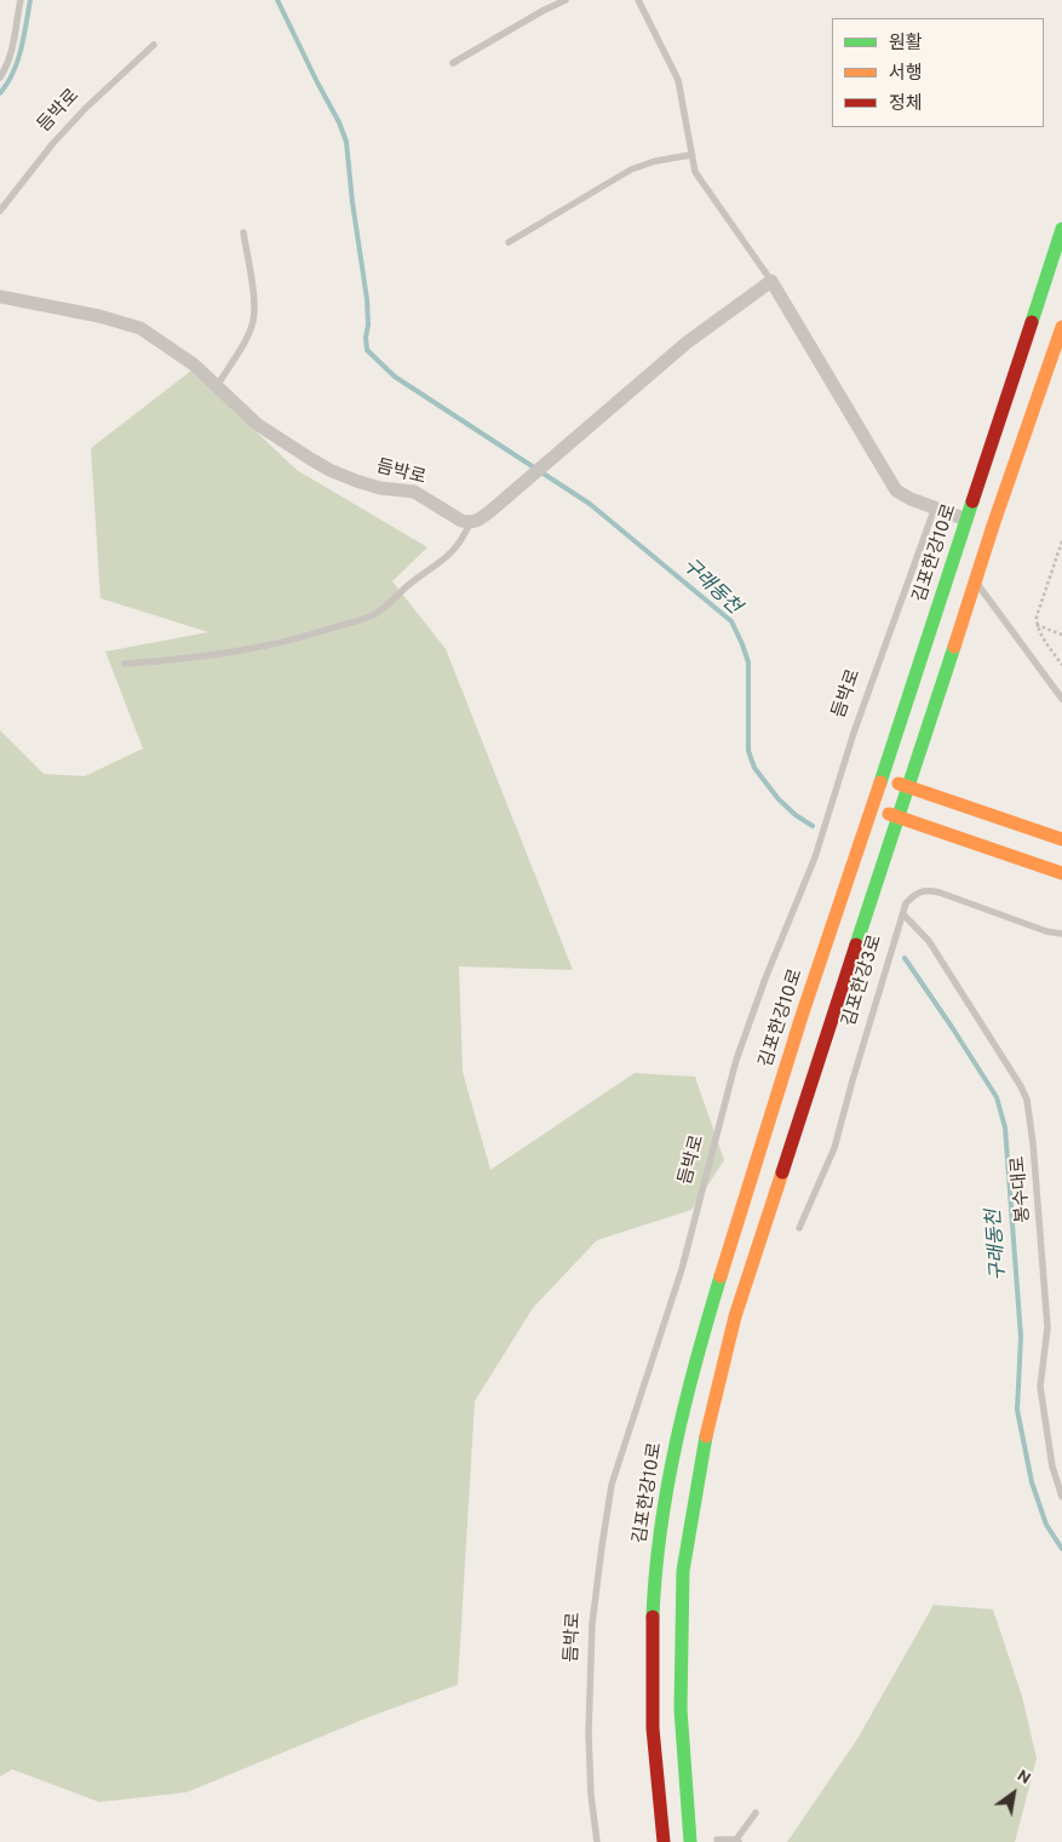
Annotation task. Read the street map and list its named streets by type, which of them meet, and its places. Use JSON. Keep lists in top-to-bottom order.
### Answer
{
  "streets": {
    "street": ["듬박로", "김포한강10로"],
    "lane": ["김포한강3로", "봉수대로"]
  },
  "crossings": [
    ["김포한강3로", "봉수대로"]
  ],
  "water": ["구래동천"],
  "legend": ["원활", "서행", "정체"],
  "north": "top right"
}
